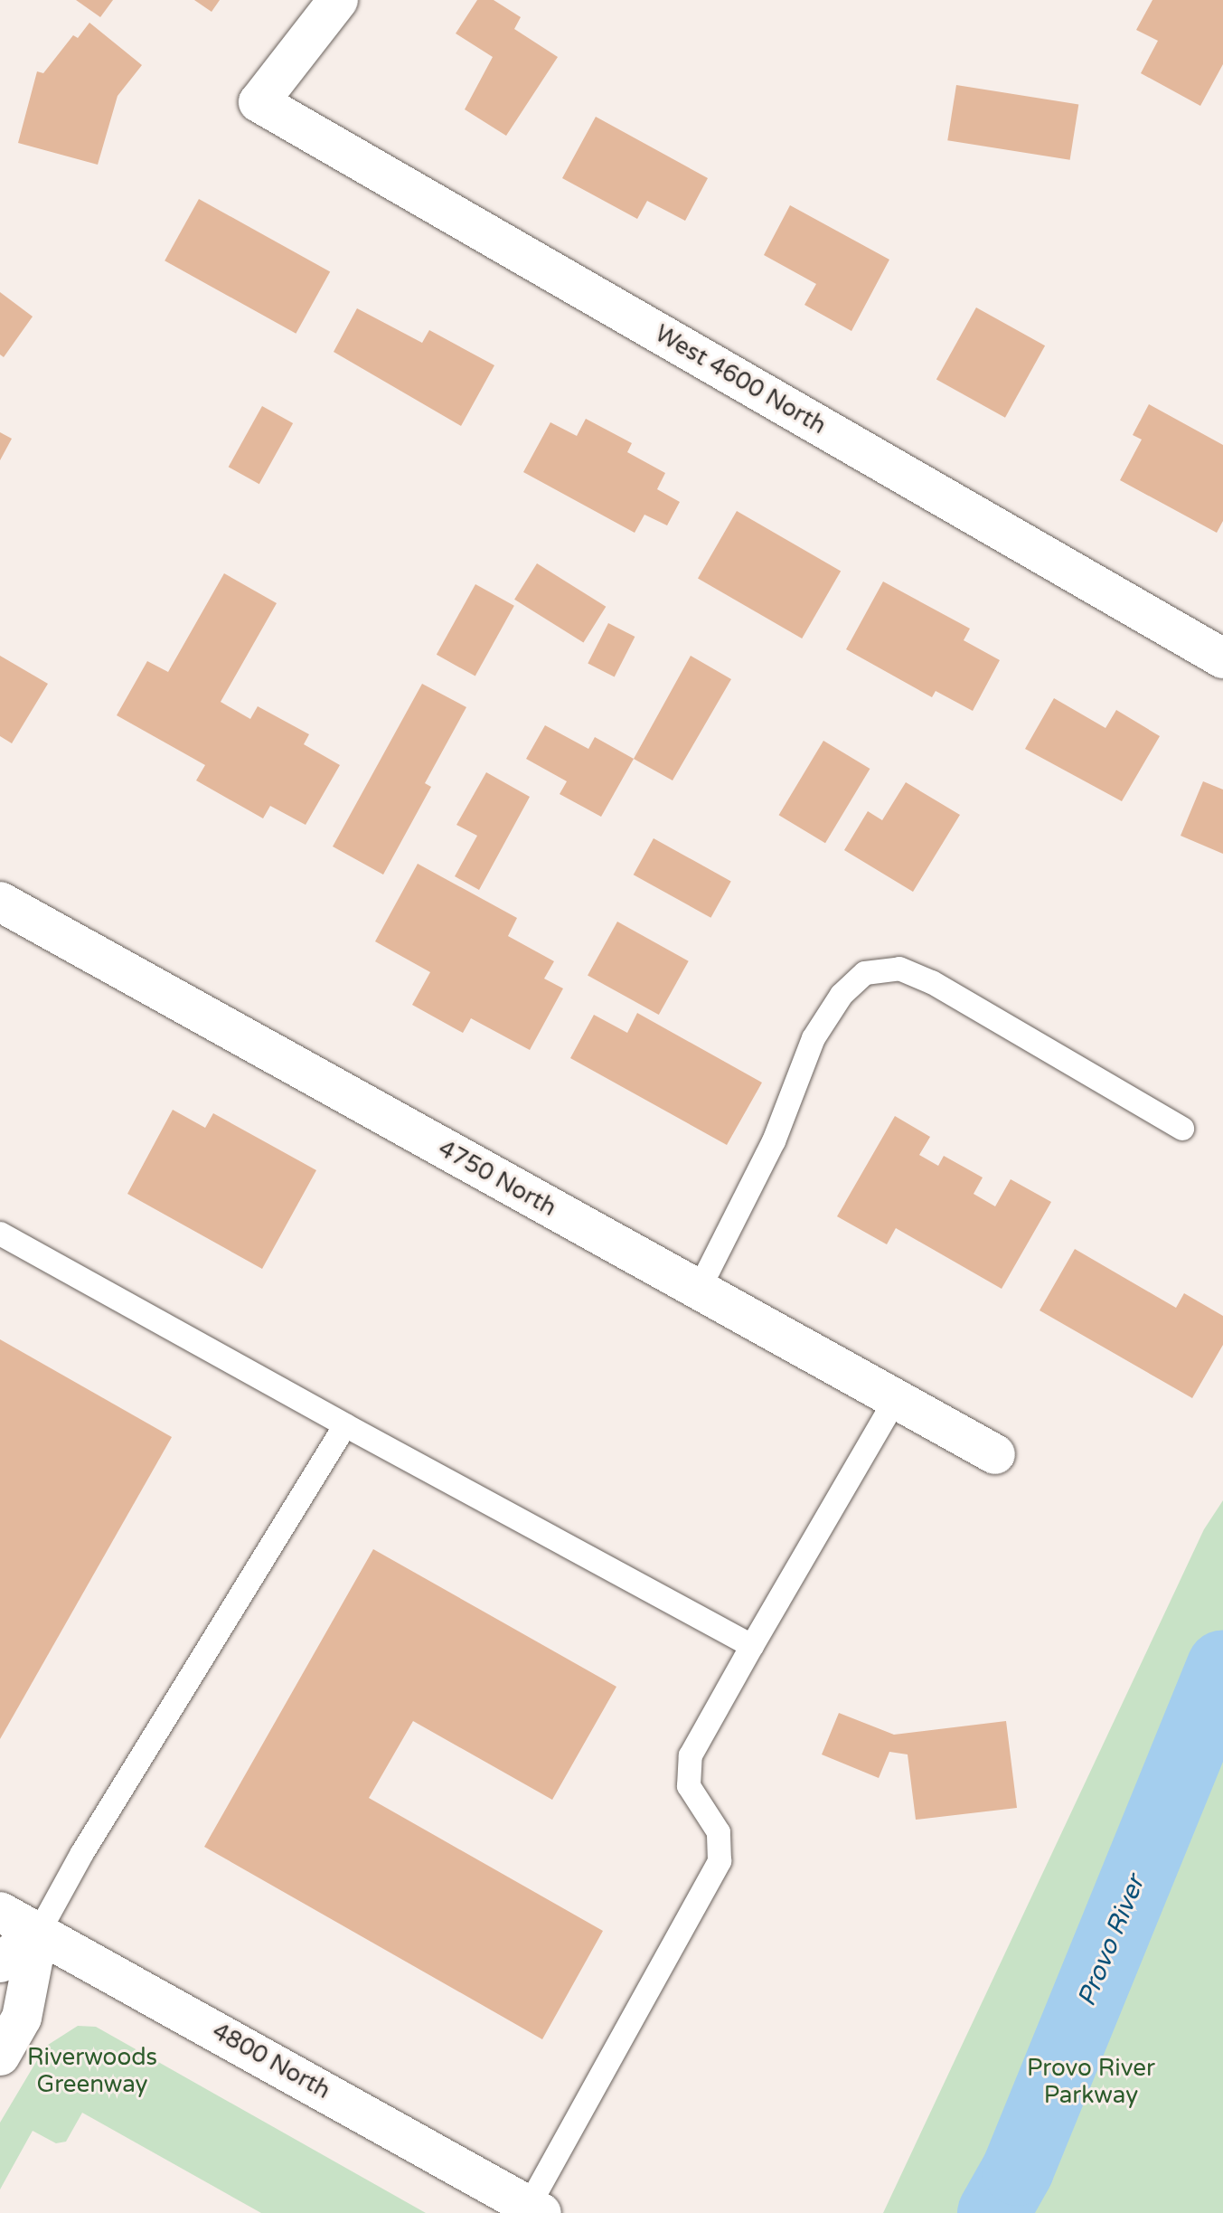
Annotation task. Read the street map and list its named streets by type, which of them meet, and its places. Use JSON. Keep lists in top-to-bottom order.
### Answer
{
  "streets": {
    "street": ["West 4600 North", "4750 North", "4800 North"]
  },
  "water": ["Provo River"],
  "parks": ["Riverwoods Greenway", "Provo River Parkway"]
}
